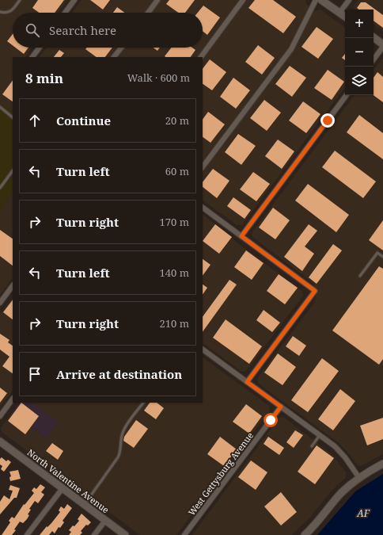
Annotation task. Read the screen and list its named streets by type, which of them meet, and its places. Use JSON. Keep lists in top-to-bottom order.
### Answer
{
  "streets": {
    "street": ["West Gettysburg Avenue", "North Valentine Avenue"]
  },
  "water": ["AF"],
  "page": {
    "map_buttons": ["+", "−"],
    "search": "Search here",
    "heading": ["8 min", "Walk · 600 m"],
    "list": [
      ["Continue", "20 m"],
      ["Turn left", "60 m"],
      ["Turn right", "170 m"],
      ["Turn left", "140 m"],
      ["Turn right", "210 m"],
      "Arrive at destination"
    ]
  }
}
